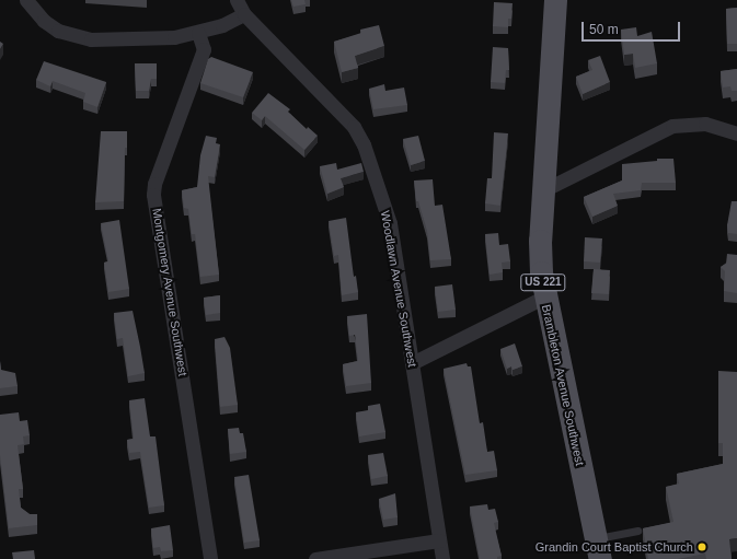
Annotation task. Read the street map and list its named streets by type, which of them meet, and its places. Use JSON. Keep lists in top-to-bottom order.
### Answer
{
  "streets": {
    "main road": ["US 221", "Brambleton Avenue Southwest"],
    "street": ["Woodlawn Avenue Southwest", "Montgomery Avenue Southwest"]
  },
  "places": ["Grandin Court Baptist Church"],
  "scale_bar": "50 m"
}
